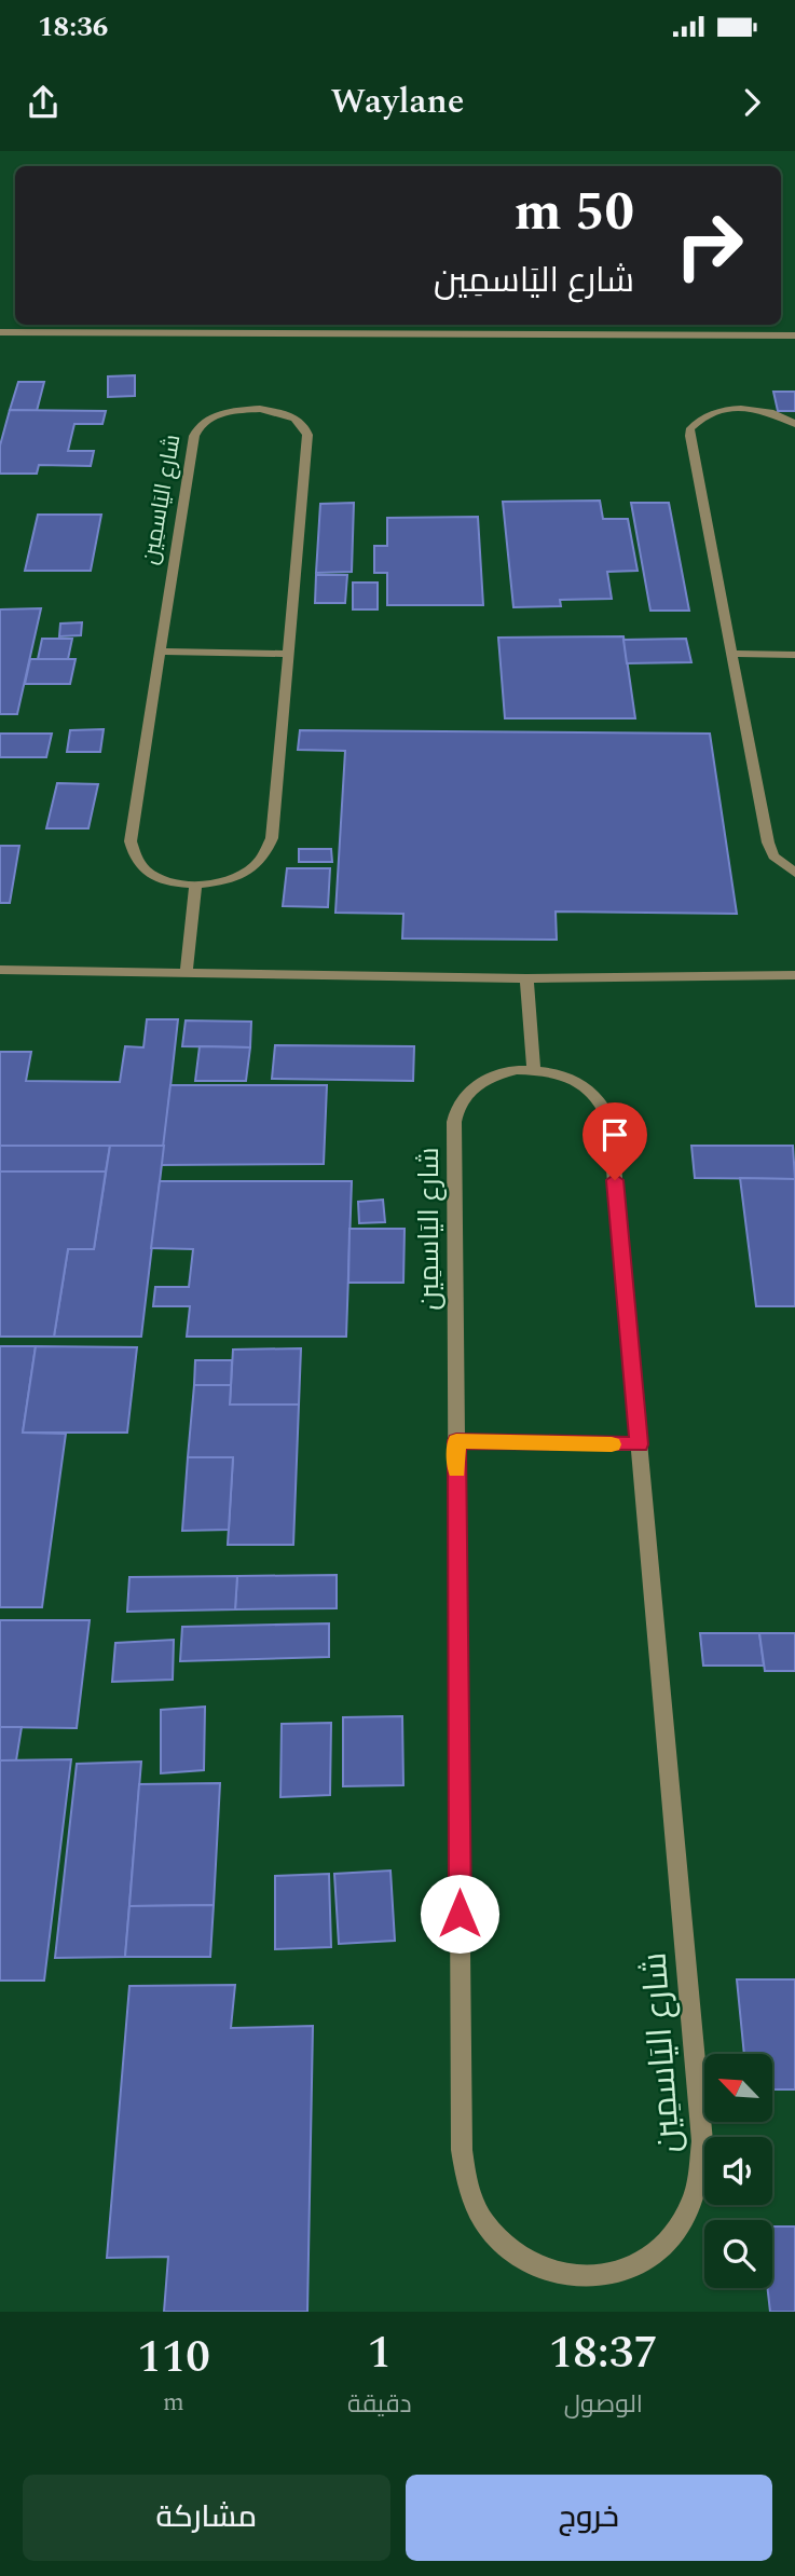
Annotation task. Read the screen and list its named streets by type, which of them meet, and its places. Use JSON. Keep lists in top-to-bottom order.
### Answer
{
  "streets": {
    "street": ["شارع اليَاسمِين"]
  },
  "north": "top left",
  "page": {
    "status": "18:36",
    "header": "Waylane",
    "turn": ["50 m", "شارع اليَاسمِين"],
    "eta": [
      "18:37",
      "الوصول",
      "1",
      "دقيقة",
      "110",
      "m"
    ],
    "buttons": ["خروج", "مشاركة"]
  }
}
